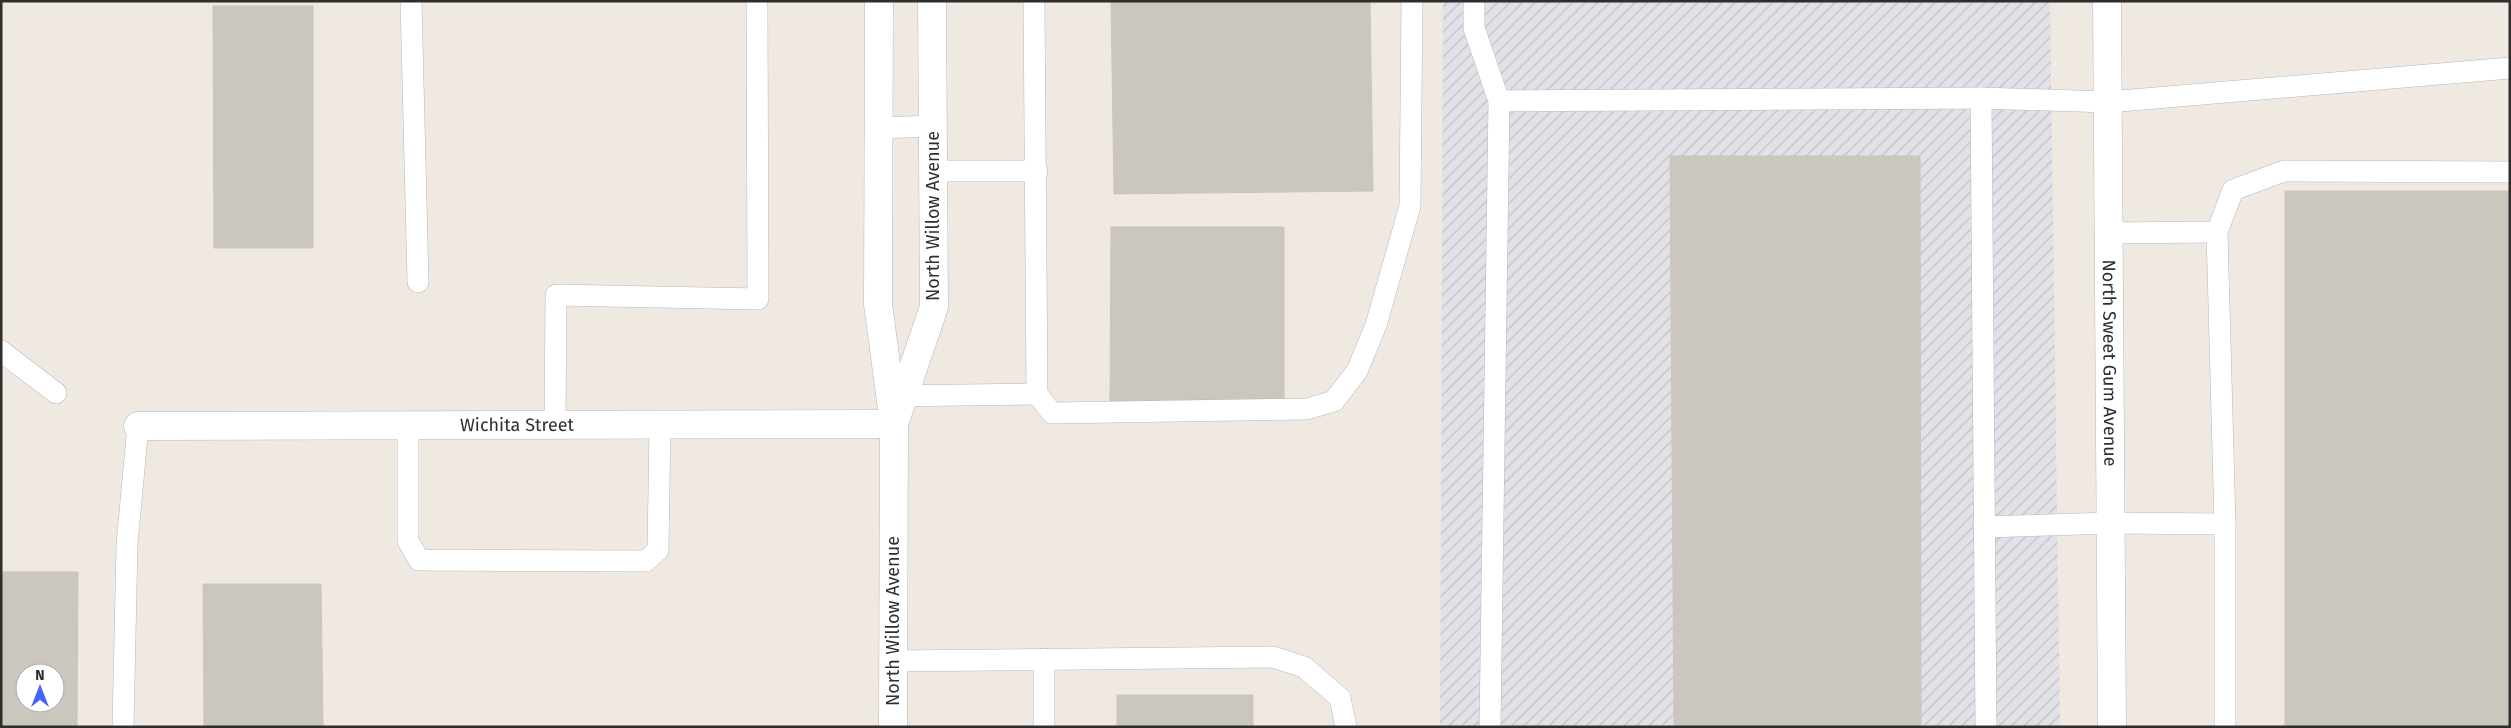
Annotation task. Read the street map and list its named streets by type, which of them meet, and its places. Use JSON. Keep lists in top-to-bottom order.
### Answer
{
  "streets": {
    "street": ["North Willow Avenue", "North Sweet Gum Avenue", "Wichita Street"]
  },
  "crossings": [
    ["North Willow Avenue", "Wichita Street"]
  ],
  "north": "top"
}
